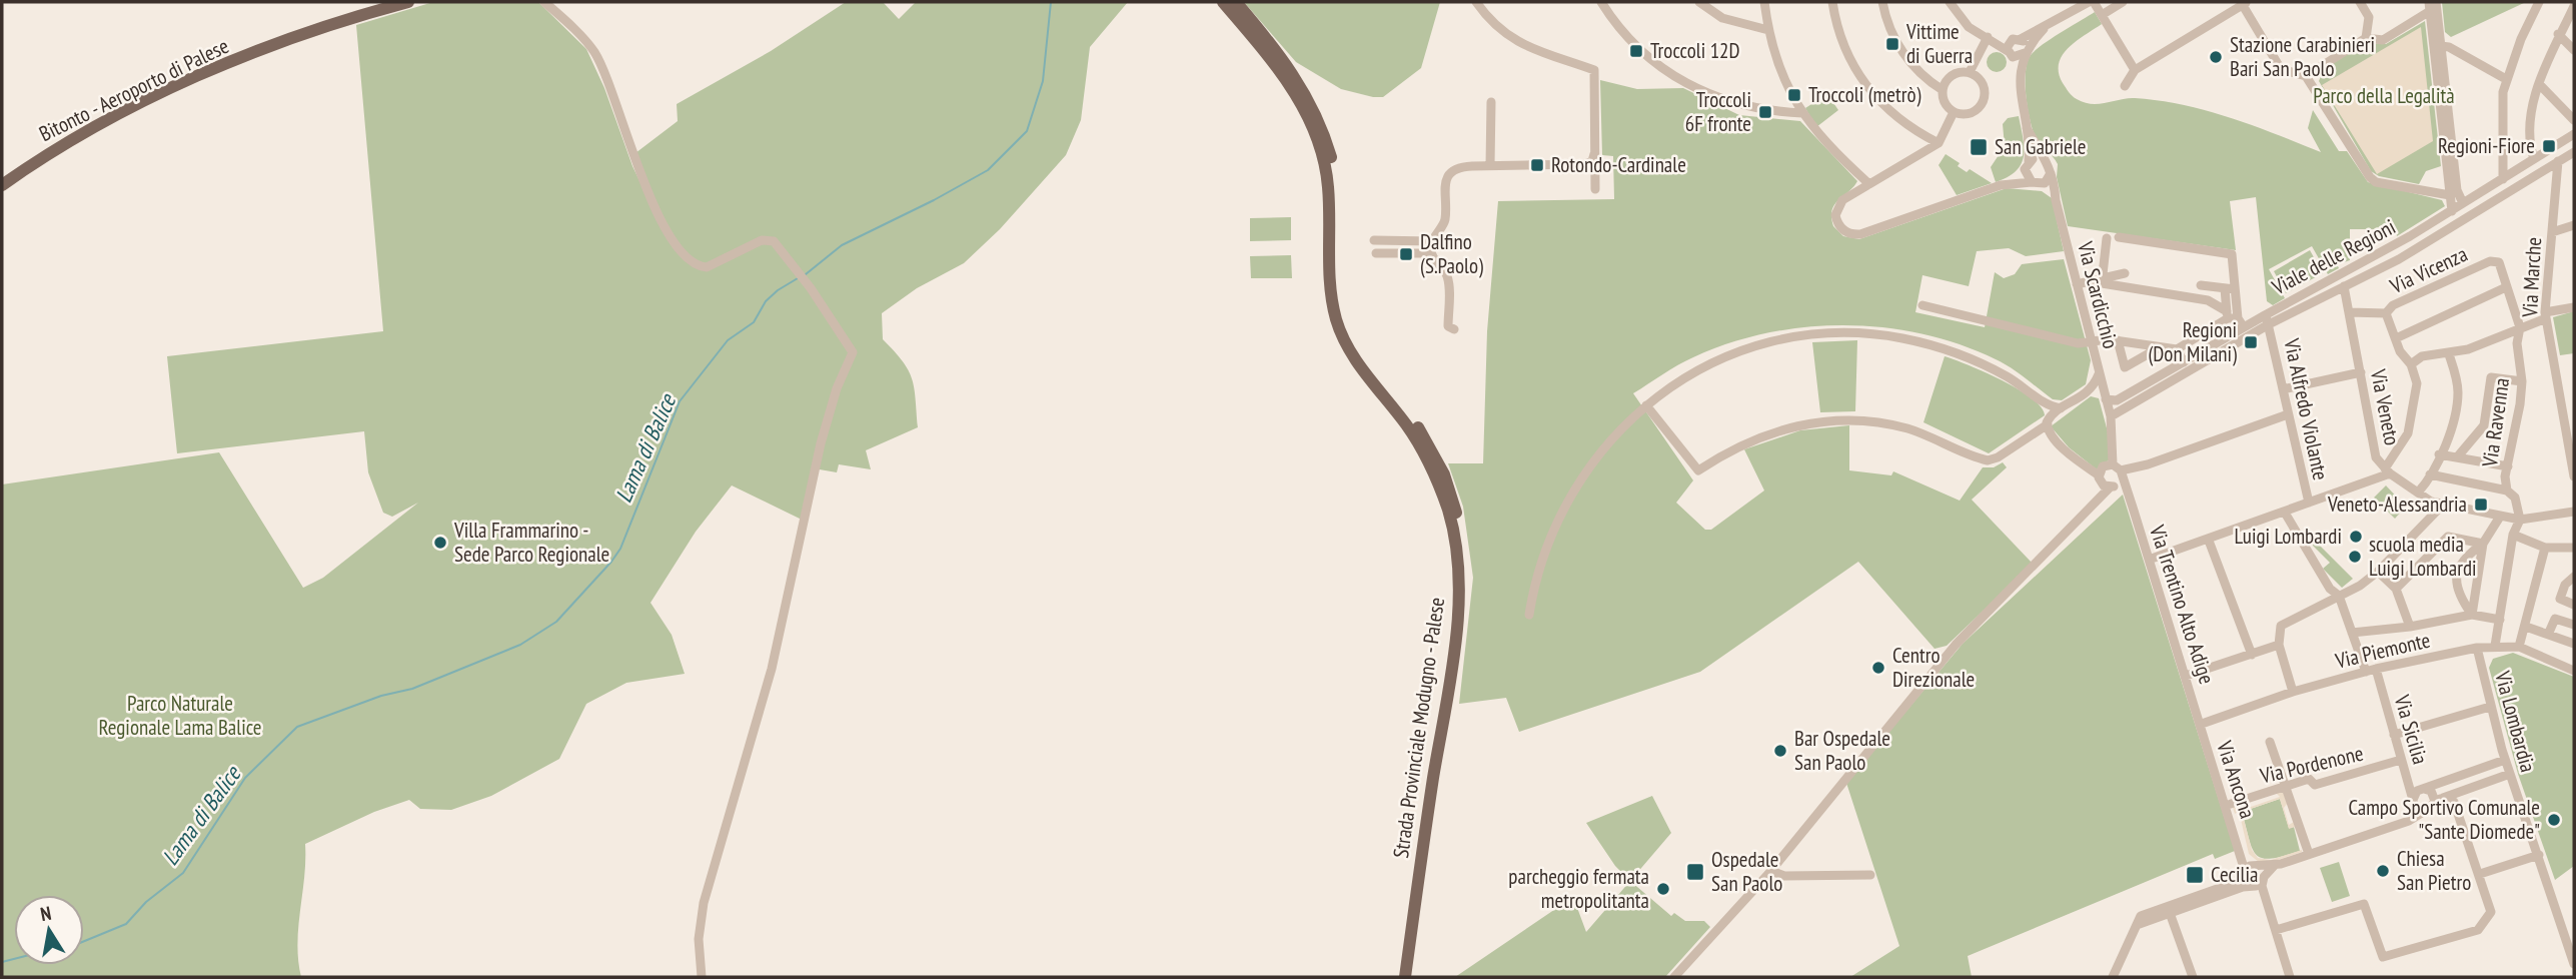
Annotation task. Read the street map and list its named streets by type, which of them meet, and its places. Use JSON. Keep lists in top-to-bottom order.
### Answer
{
  "streets": {
    "main road": ["Bitonto - Aeroporto di Palese", "Strada Provinciale Modugno - Palese"],
    "street": [
      "Viale delle Regioni",
      "Via Vicenza",
      "Via Marche",
      "Via Scardicchio",
      "Via Veneto",
      "Via Alfredo Violante",
      "Via Ravenna",
      "Via Trentino Alto Adige",
      "Via Piemonte",
      "Via Lombardia",
      "Via Sicilia",
      "Via Pordenone",
      "Via Ancona"
    ]
  },
  "crossings": [
    ["Viale delle Regioni", "Via Marche"],
    ["Viale delle Regioni", "Via Scardicchio"],
    ["Viale delle Regioni", "Via Veneto"],
    ["Viale delle Regioni", "Via Alfredo Violante"],
    ["Via Vicenza", "Via Veneto"],
    ["Via Vicenza", "Via Ravenna"],
    ["Via Veneto", "Via Ravenna"],
    ["Via Trentino Alto Adige", "Via Piemonte"],
    ["Via Trentino Alto Adige", "Via Ancona"],
    ["Via Piemonte", "Via Lombardia"],
    ["Via Piemonte", "Via Sicilia"],
    ["Via Piemonte", "Via Ancona"],
    ["Via Sicilia", "Via Pordenone"],
    ["Via Pordenone", "Via Ancona"]
  ],
  "water": ["Lama di Balice"],
  "parks": ["Parco della Legalità", "Parco Naturale Regionale Lama Balice"],
  "places": {
    "transit": [
      "Vittime di Guerra",
      "Troccoli 12D",
      "Troccoli (metrò)",
      "Troccoli 6F fronte",
      "Regioni-Fiore",
      "San Gabriele",
      "Rotondo-Cardinale",
      "Dalfino (S.Paolo)",
      "Regioni (Don Milani)",
      "Veneto-Alessandria",
      "Ospedale San Paolo",
      "Cecilia"
    ],
    "other": [
      "Stazione Carabinieri Bari San Paolo",
      "Luigi Lombardi",
      "Villa Frammarino - Sede Parco Regionale",
      "scuola media Luigi Lombardi",
      "Centro Direzionale",
      "Bar Ospedale San Paolo",
      "Campo Sportivo Comunale \"Sante Diomede\"",
      "Chiesa San Pietro",
      "parcheggio fermata metropolitanta"
    ]
  },
  "north": "top"
}
